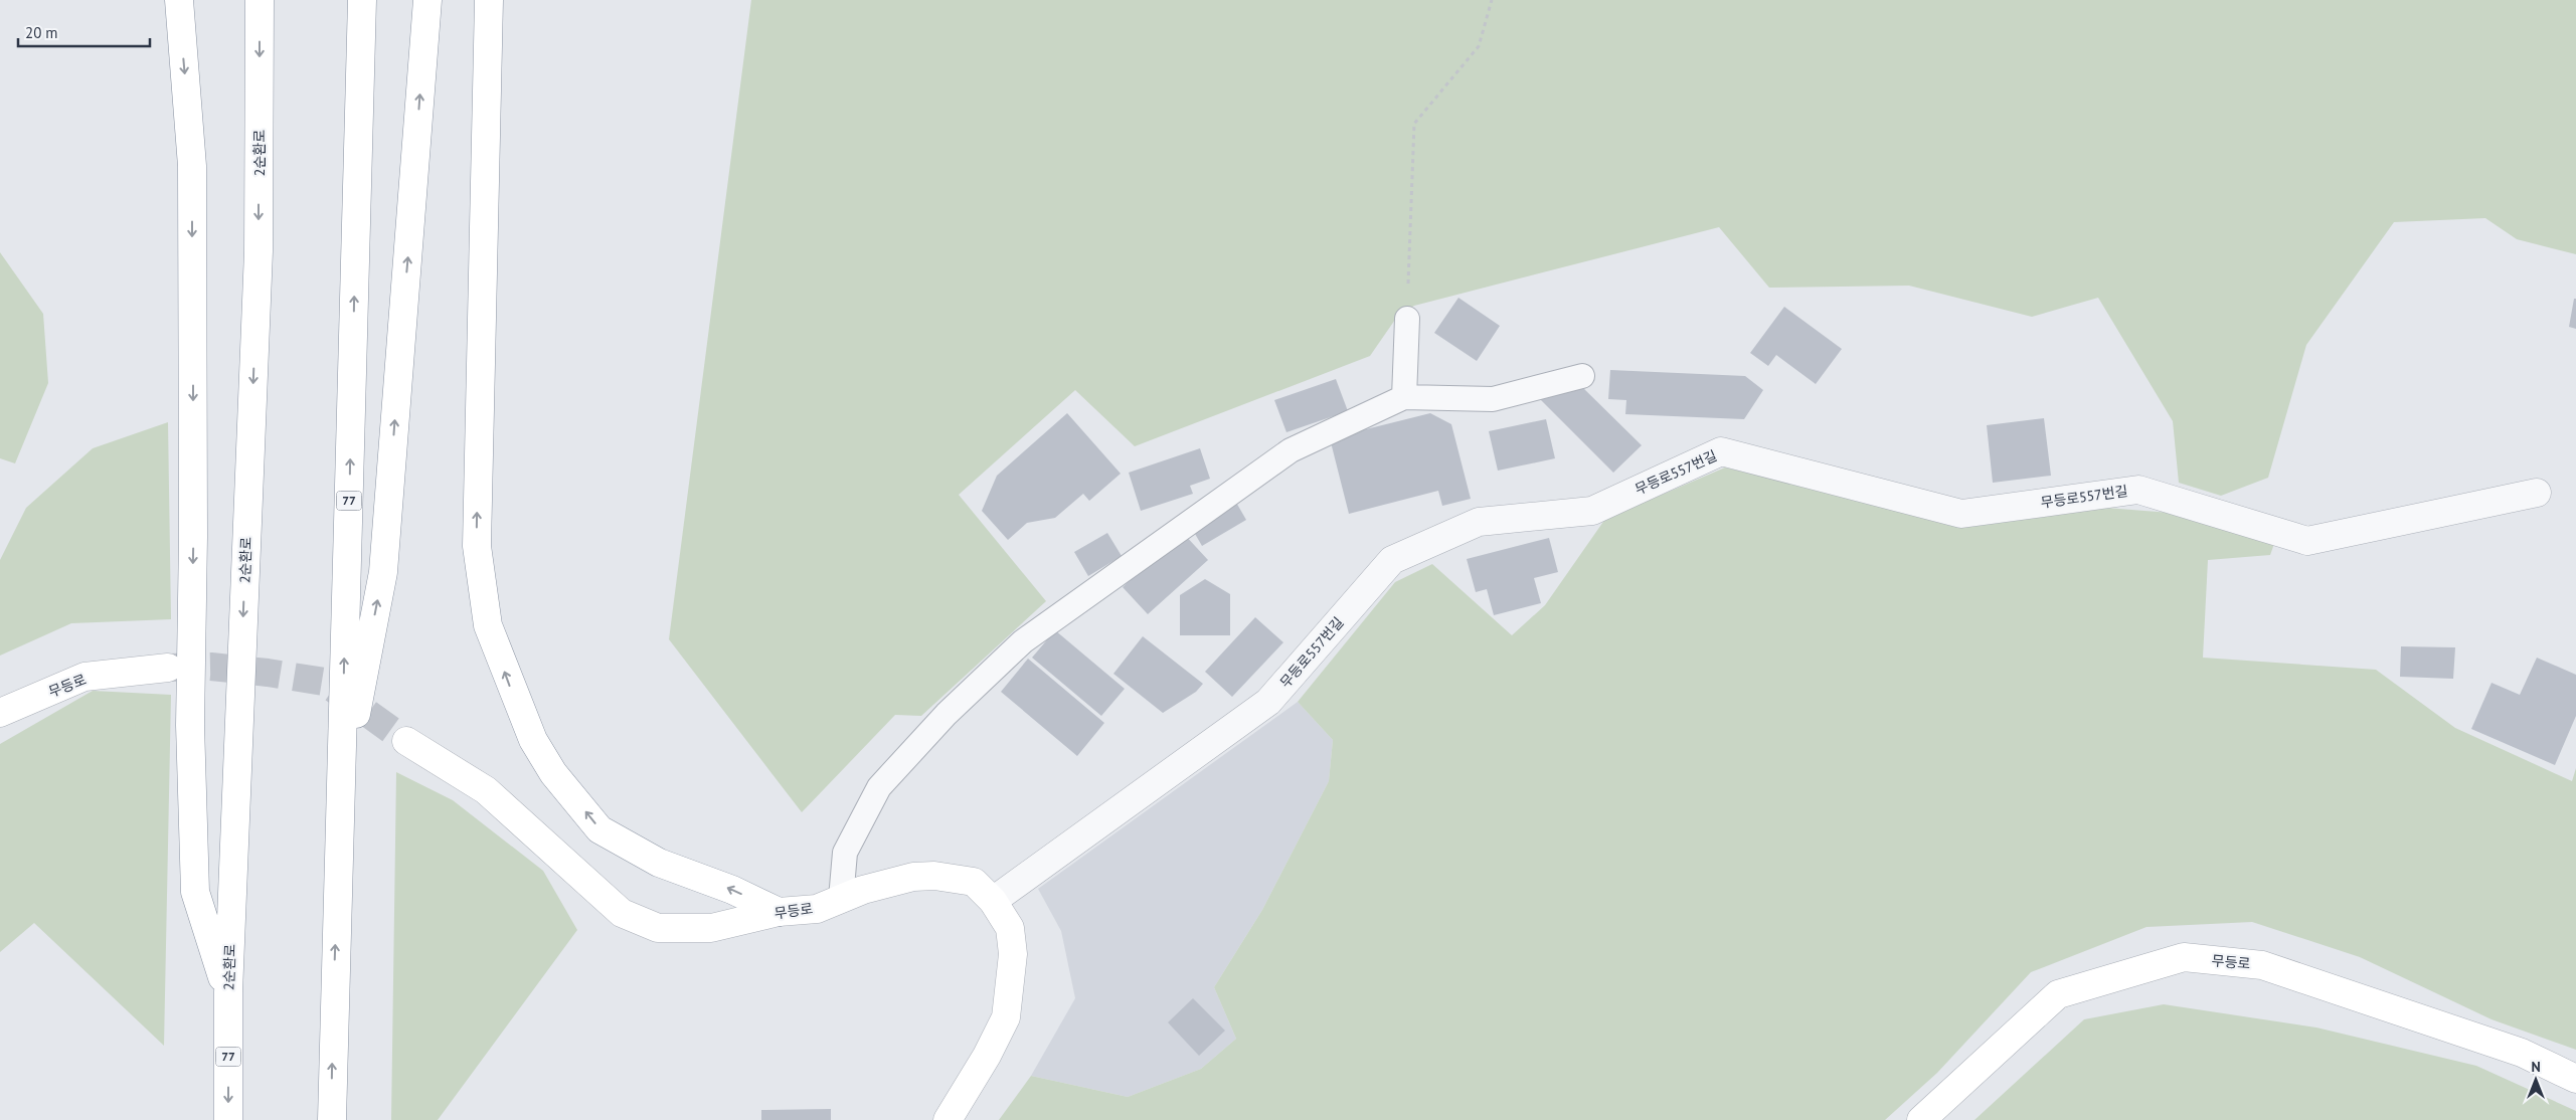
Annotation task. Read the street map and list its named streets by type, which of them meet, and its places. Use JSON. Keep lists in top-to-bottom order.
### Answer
{
  "streets": {
    "main road": ["2순환로", "77", "무등로"],
    "street": ["무등로557번길"]
  },
  "crossings": [
    ["무등로557번길", "무등로"]
  ],
  "scale_bar": "20 m",
  "north": "top"
}
